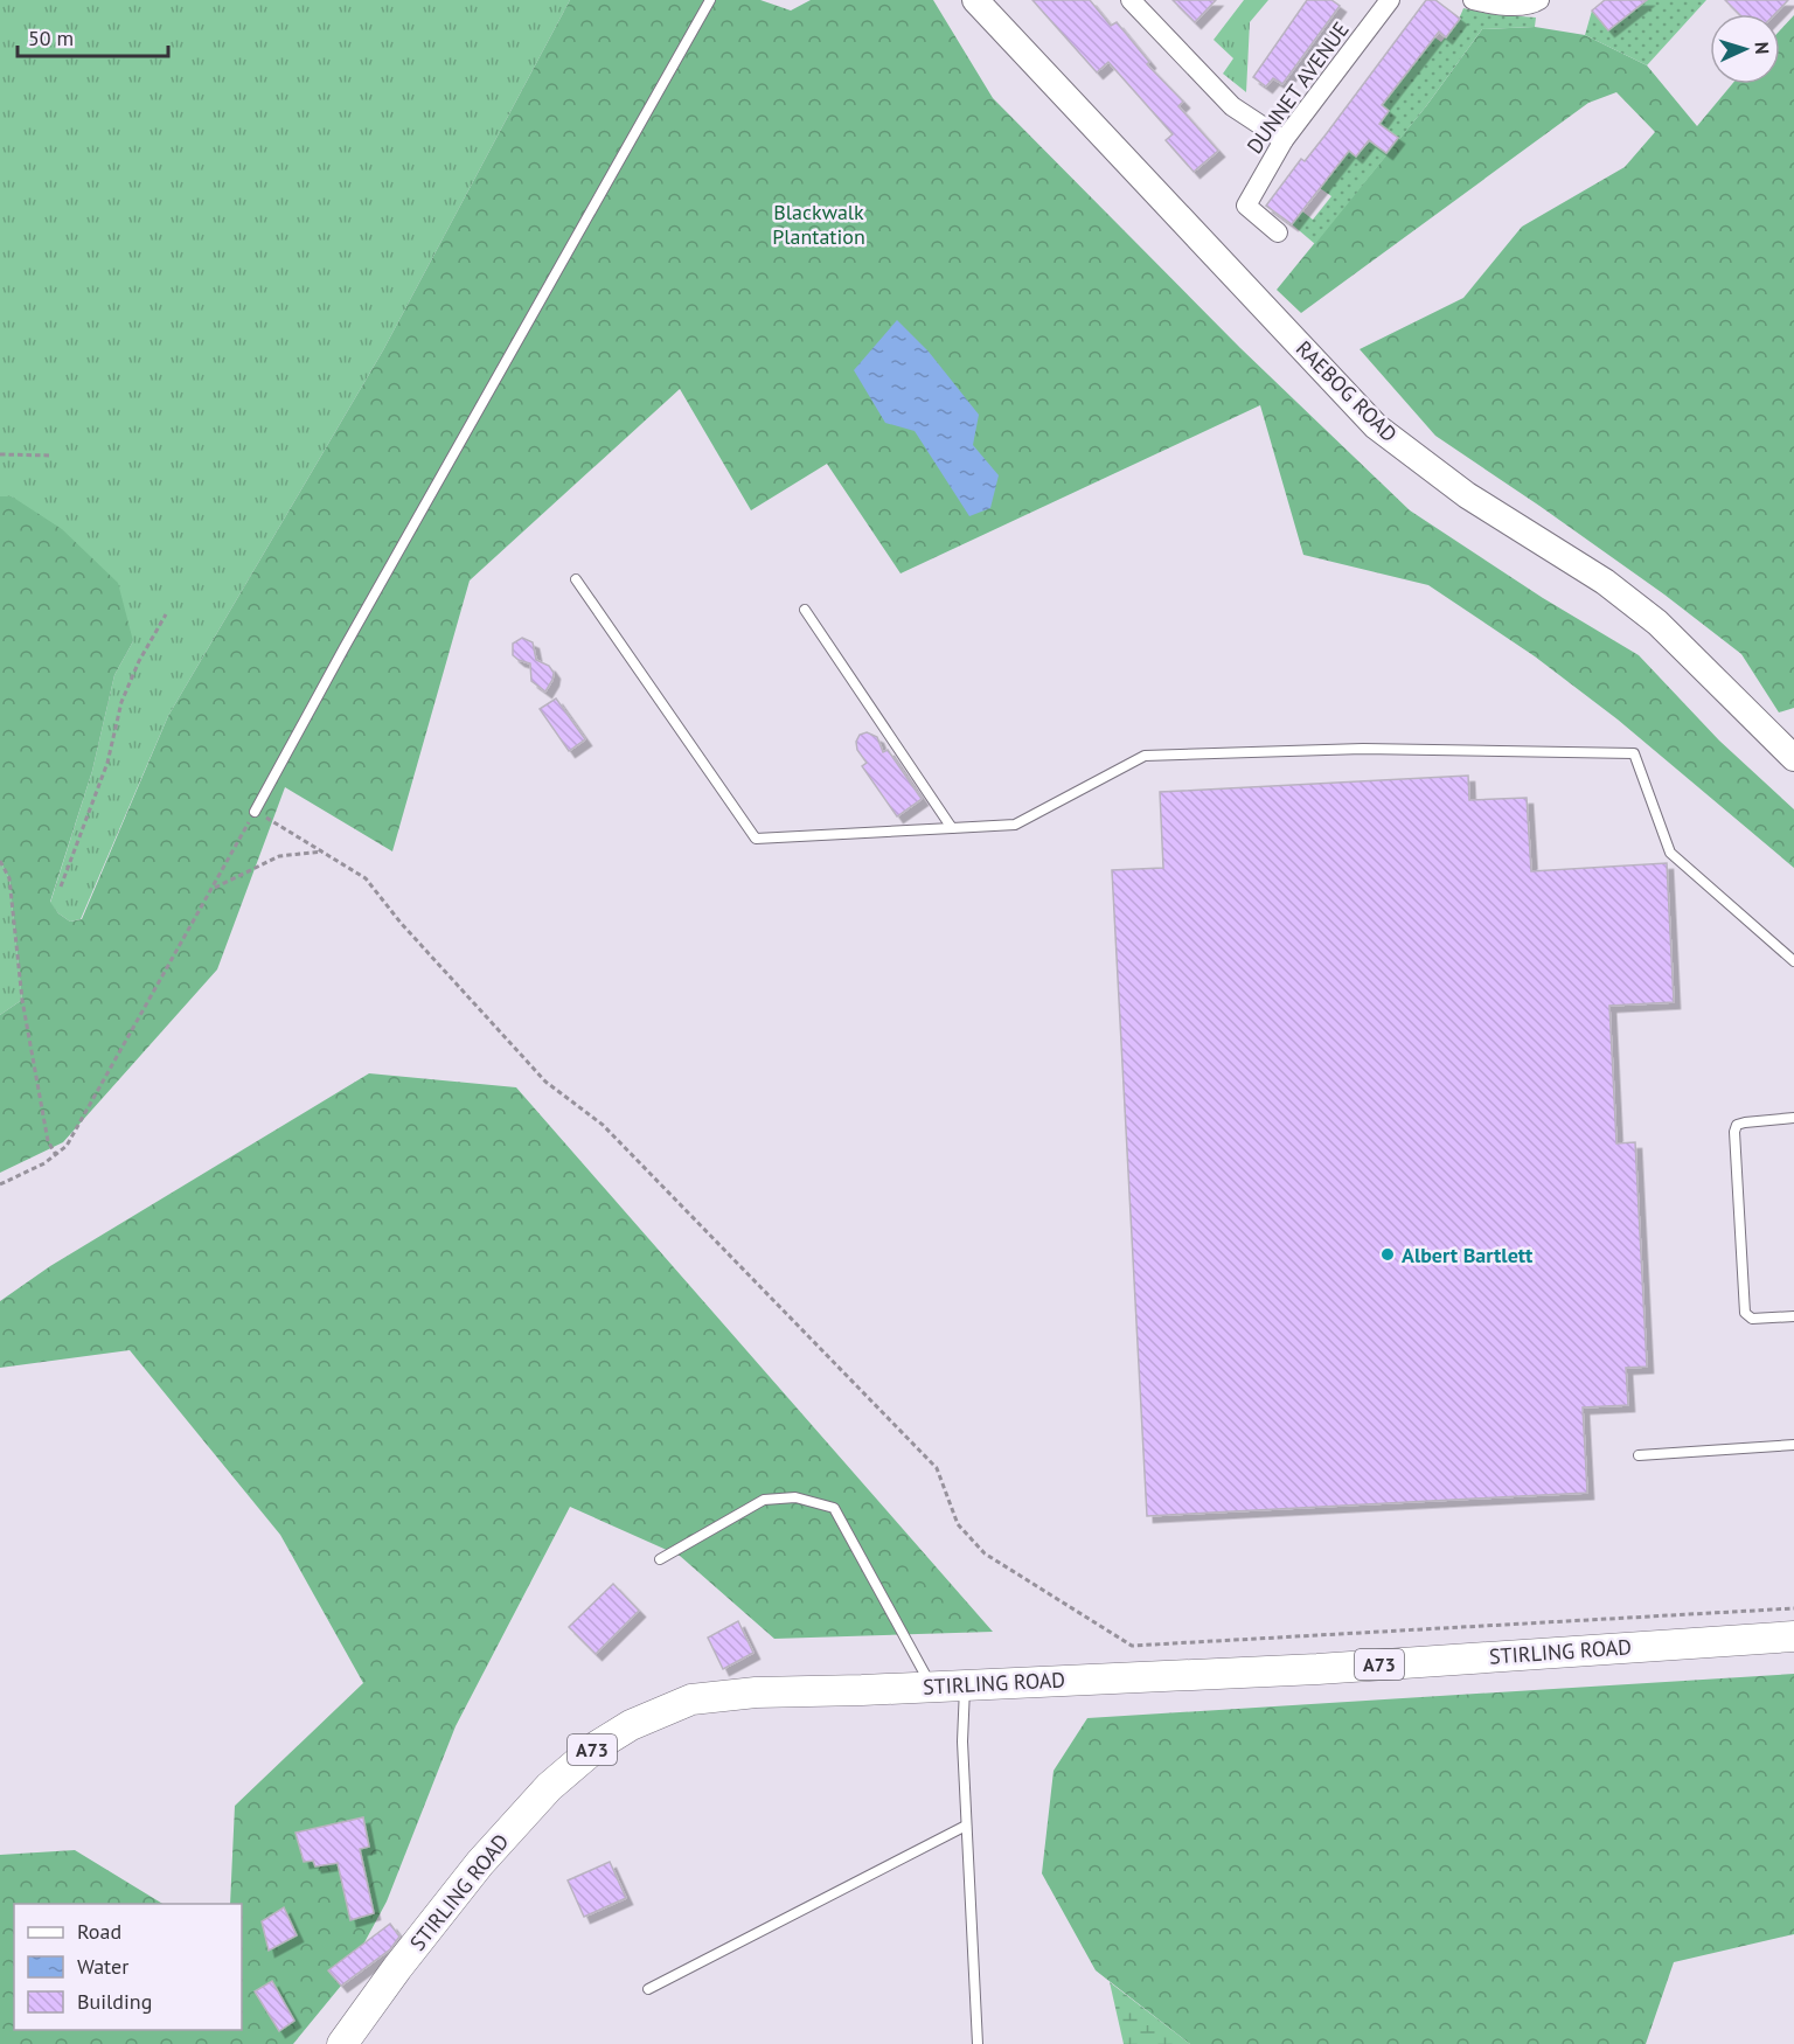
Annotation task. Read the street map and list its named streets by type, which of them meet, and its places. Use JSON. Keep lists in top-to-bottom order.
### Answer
{
  "streets": {
    "main road": ["RAEBOG ROAD", "STIRLING ROAD", "A73"],
    "street": ["DUNNET AVENUE"]
  },
  "parks": ["Blackwalk Plantation"],
  "places": ["Albert Bartlett"],
  "legend": ["Road", "Water", "Building"],
  "scale_bar": "50 m",
  "north": "right"
}
